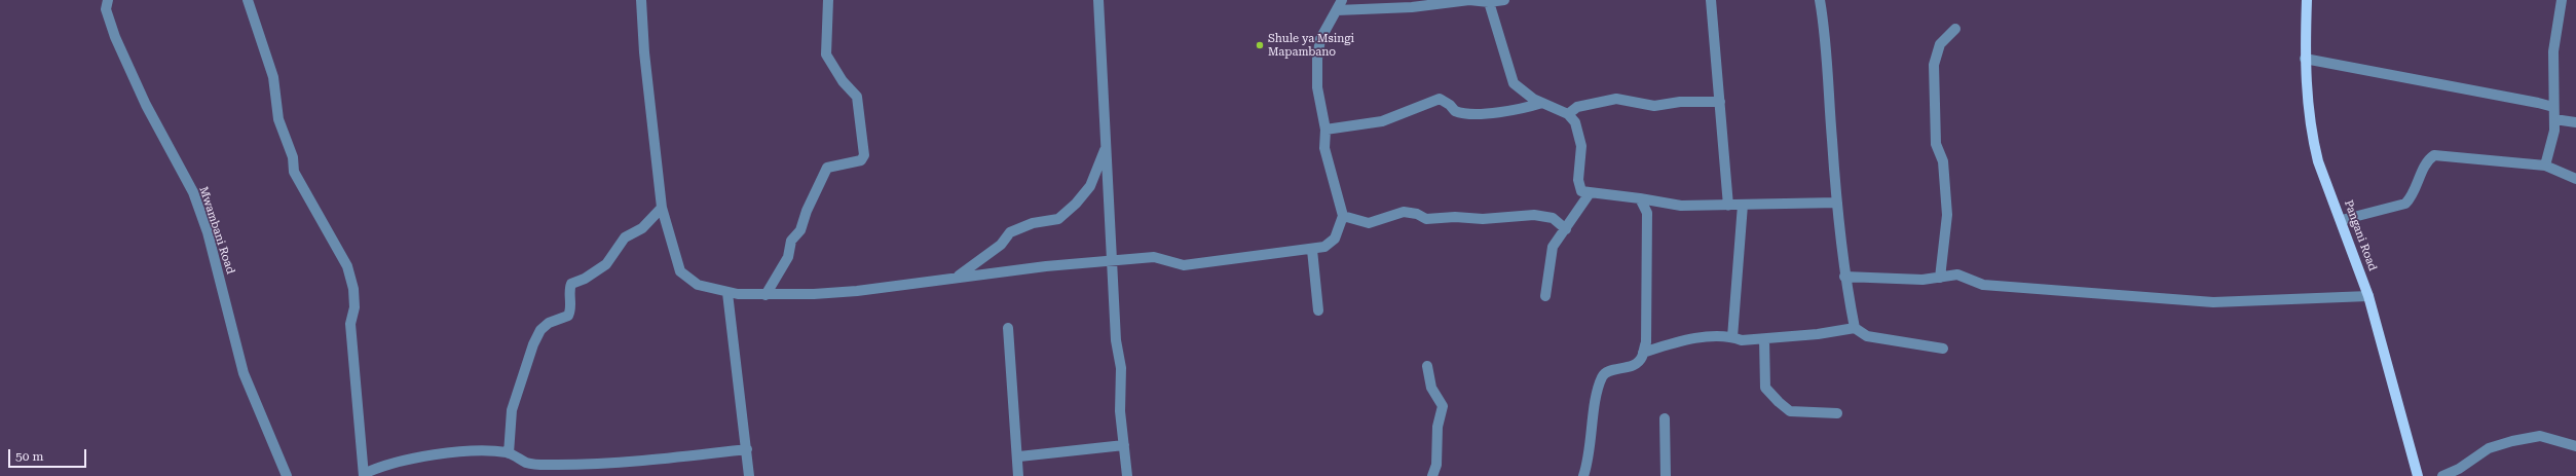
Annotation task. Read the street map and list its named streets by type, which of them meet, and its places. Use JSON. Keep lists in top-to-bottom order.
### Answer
{
  "streets": {
    "main road": ["Pangani Road"],
    "street": ["Mwambani Road"]
  },
  "places": ["Shule ya Msingi Mapambano"],
  "scale_bar": "50 m"
}
